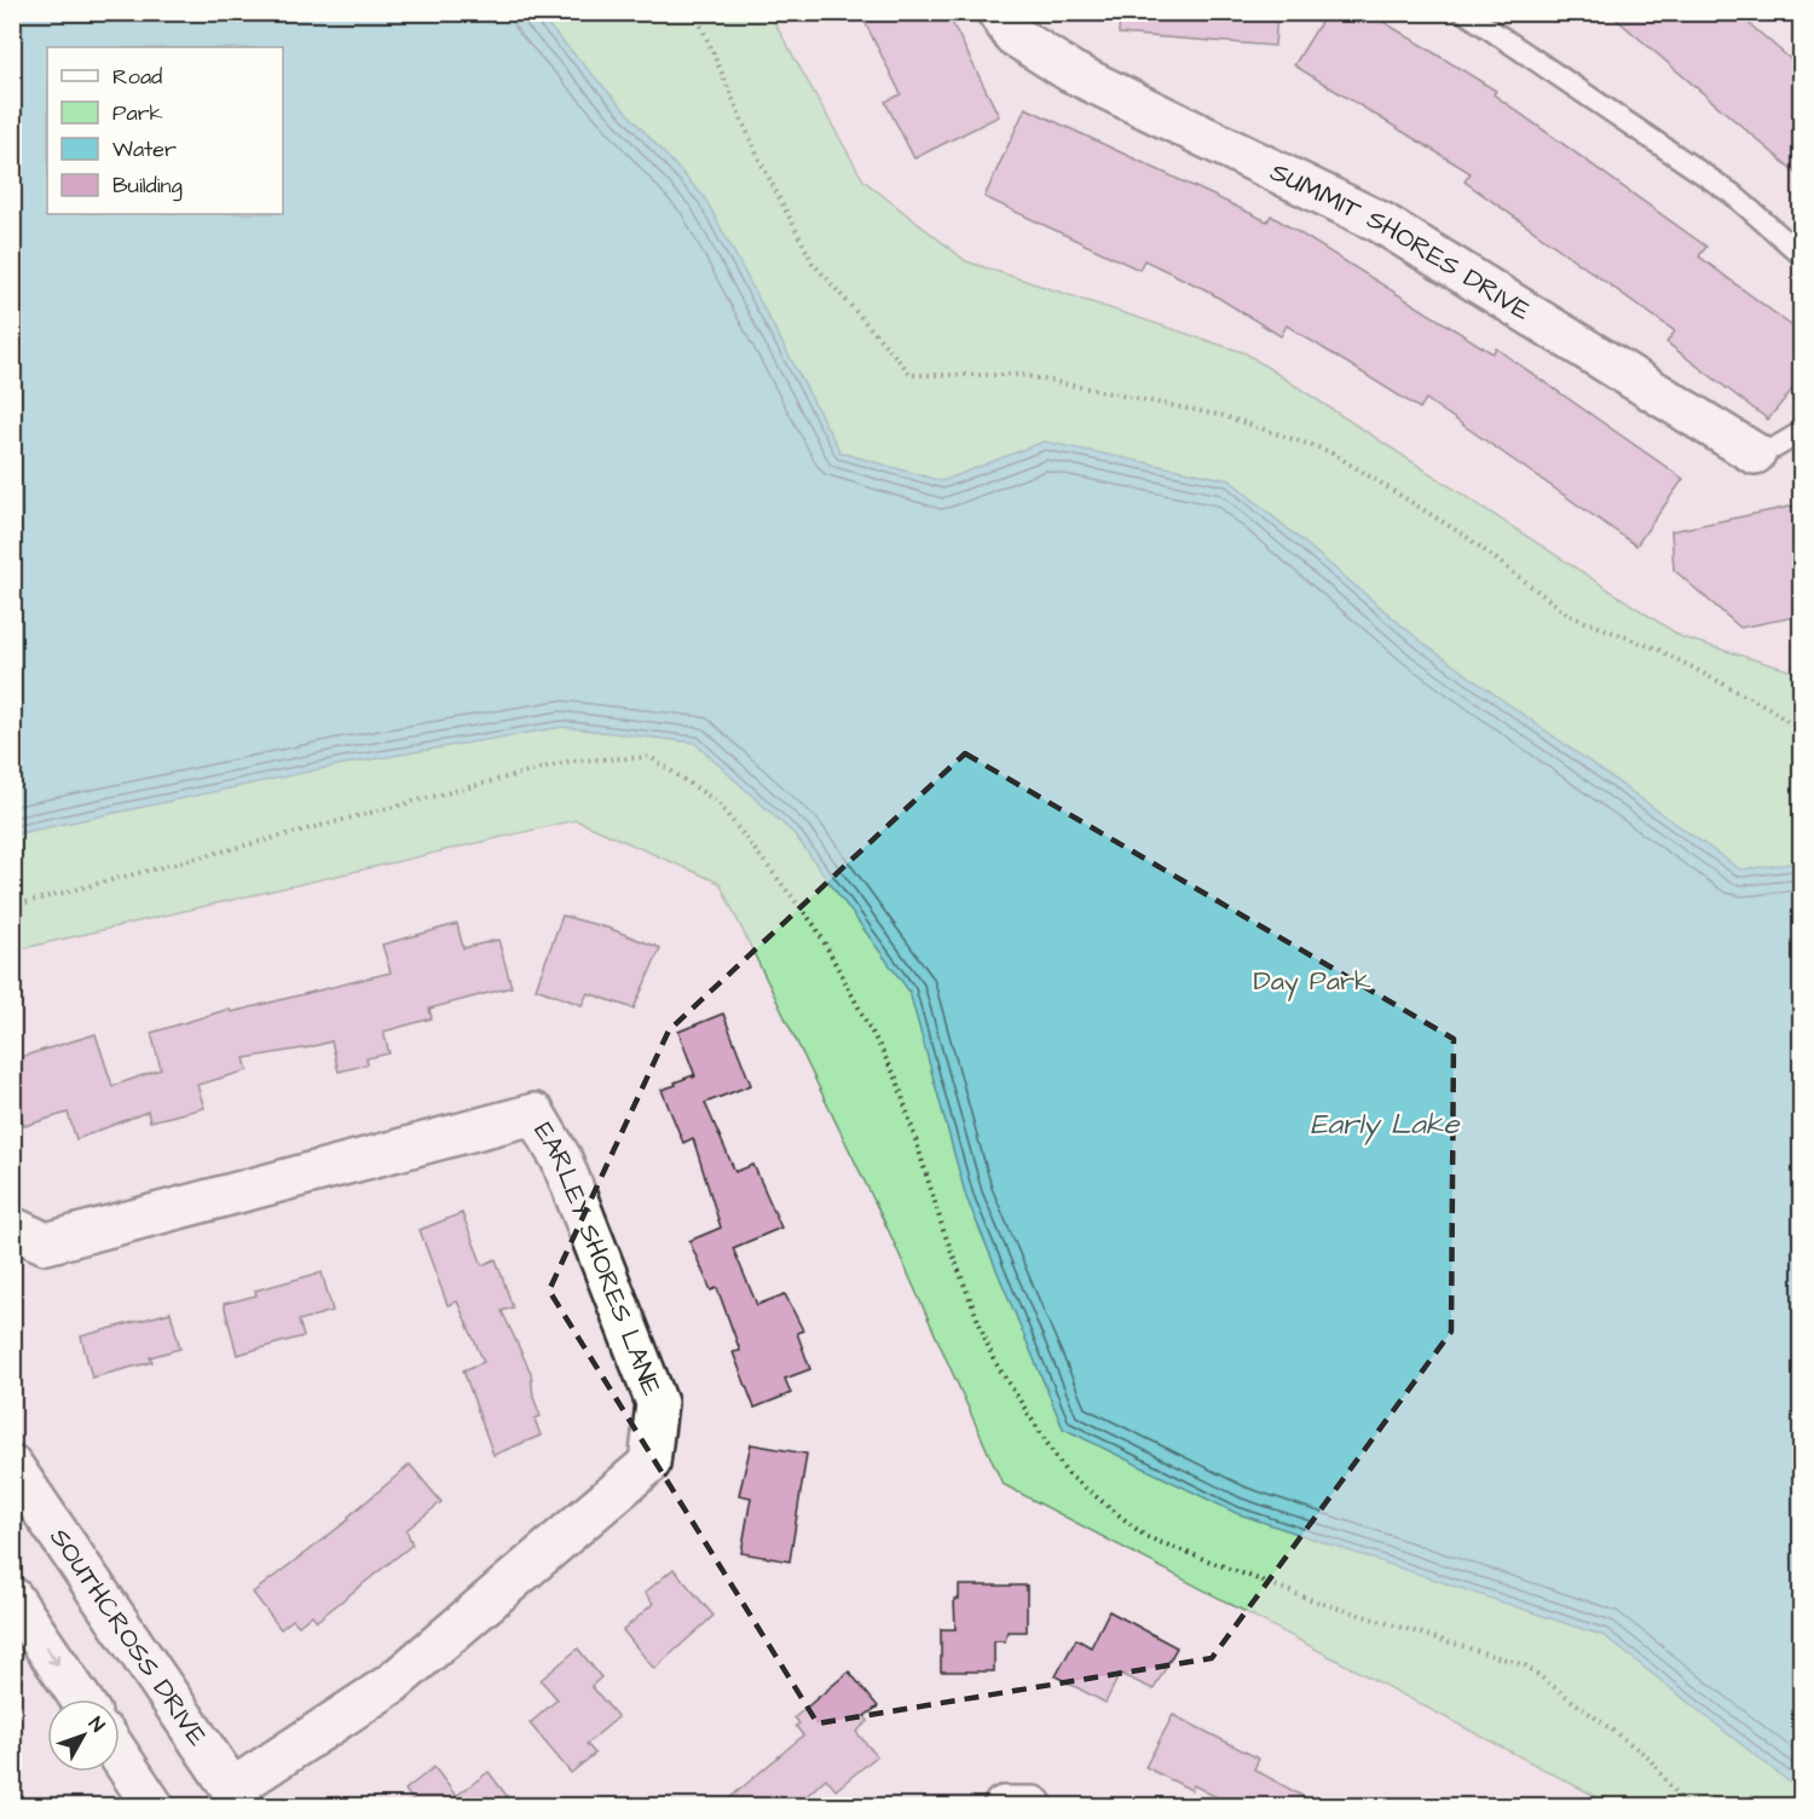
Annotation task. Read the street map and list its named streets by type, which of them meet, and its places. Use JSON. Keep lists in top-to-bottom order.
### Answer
{
  "streets": {
    "street": ["SUMMIT SHORES DRIVE", "EARLEY SHORES LANE", "SOUTHCROSS DRIVE"]
  },
  "crossings": [
    ["EARLEY SHORES LANE", "SOUTHCROSS DRIVE"]
  ],
  "water": ["Early Lake"],
  "parks": ["Day Park"],
  "legend": [
    "Road",
    "Park",
    "Water",
    "Building"
  ],
  "north": "top right"
}
